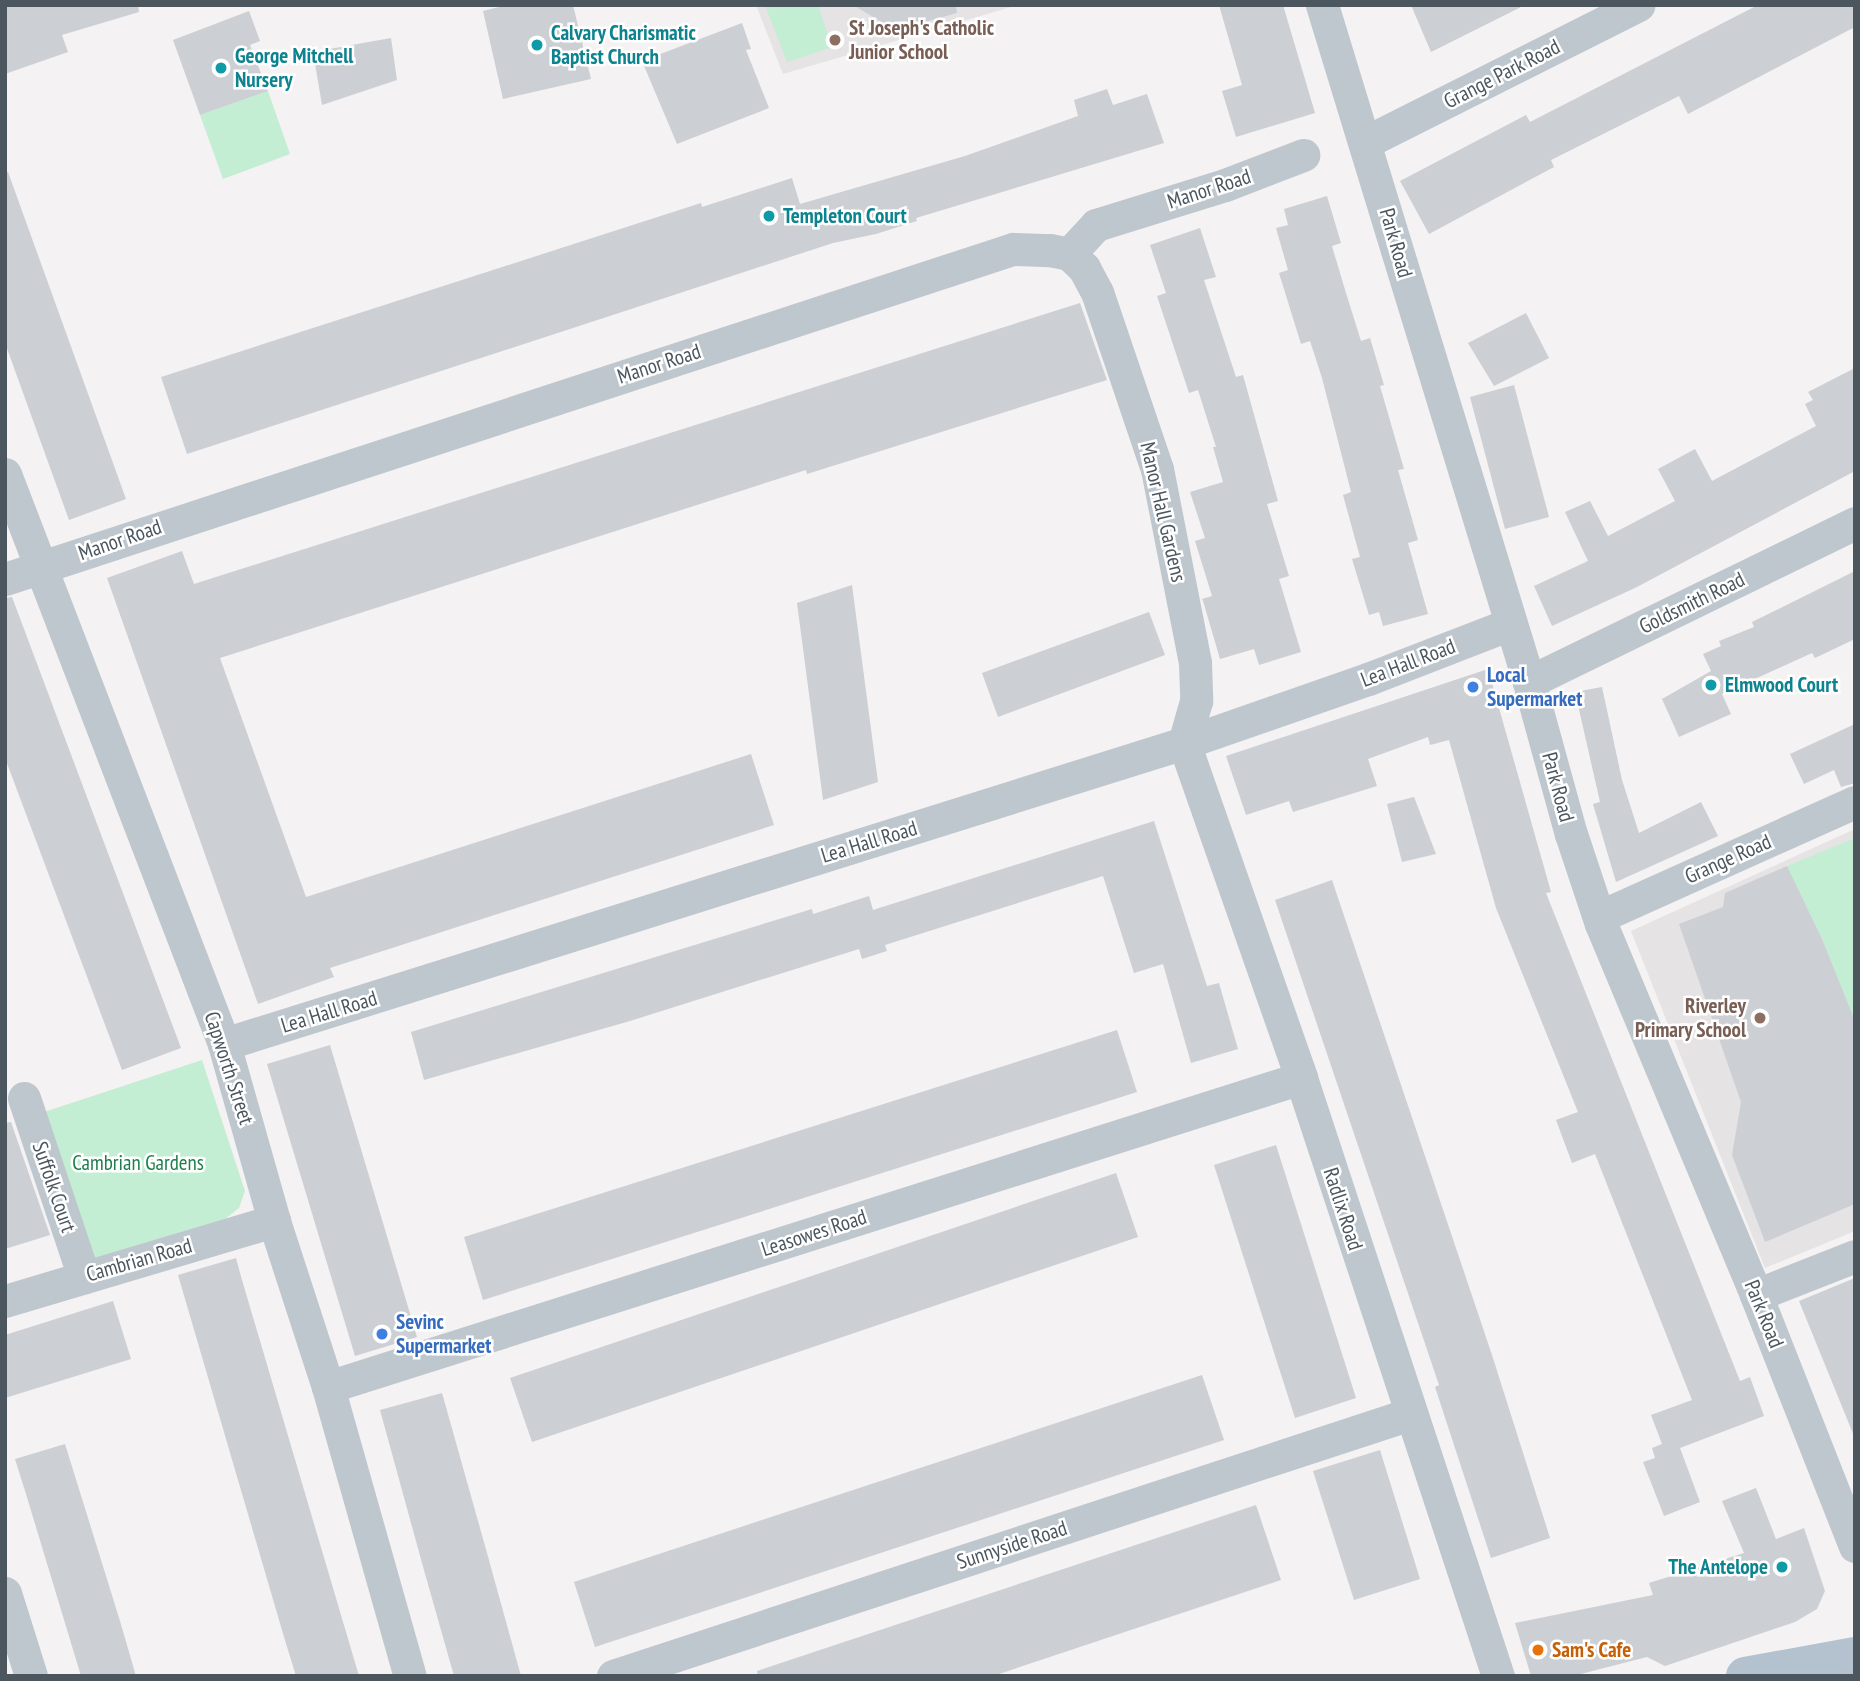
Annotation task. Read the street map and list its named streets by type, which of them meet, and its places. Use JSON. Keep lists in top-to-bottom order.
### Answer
{
  "streets": {
    "street": [
      "Grange Park Road",
      "Manor Road",
      "Park Road",
      "Manor Hall Gardens",
      "Goldsmith Road",
      "Lea Hall Road",
      "Grange Road",
      "Capworth Street",
      "Suffolk Court",
      "Radlix Road",
      "Leasowes Road",
      "Cambrian Road",
      "Sunnyside Road"
    ]
  },
  "crossings": [
    ["Grange Park Road", "Park Road"],
    ["Manor Road", "Manor Hall Gardens"],
    ["Manor Road", "Capworth Street"],
    ["Park Road", "Goldsmith Road"],
    ["Park Road", "Lea Hall Road"],
    ["Park Road", "Grange Road"],
    ["Manor Hall Gardens", "Lea Hall Road"],
    ["Manor Hall Gardens", "Radlix Road"],
    ["Lea Hall Road", "Capworth Street"],
    ["Lea Hall Road", "Radlix Road"],
    ["Capworth Street", "Leasowes Road"],
    ["Capworth Street", "Cambrian Road"],
    ["Suffolk Court", "Cambrian Road"],
    ["Radlix Road", "Leasowes Road"],
    ["Radlix Road", "Sunnyside Road"]
  ],
  "parks": ["Cambrian Gardens"],
  "places": [
    "St Joseph's Catholic Junior School",
    "Calvary Charismatic Baptist Church",
    "George Mitchell Nursery",
    "Templeton Court",
    "Elmwood Court",
    "Local Supermarket",
    "Riverley Primary School",
    "Sevinc Supermarket",
    "The Antelope",
    "Sam's Cafe"
  ]
}
